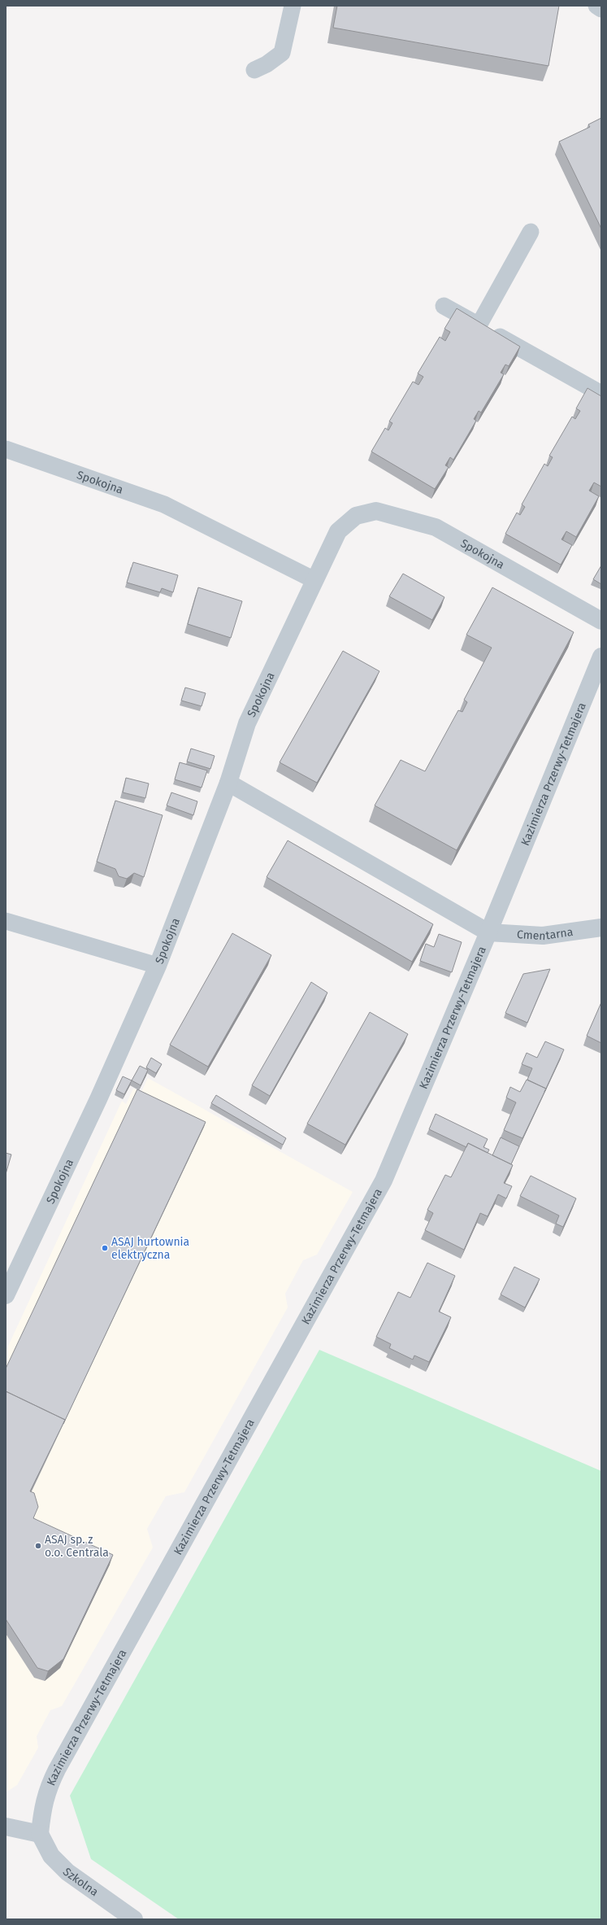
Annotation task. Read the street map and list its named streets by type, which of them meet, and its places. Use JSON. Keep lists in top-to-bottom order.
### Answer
{
  "streets": {
    "street": [
      "Spokojna",
      "Kazimierza Przerwy-Tetmajera",
      "Cmentarna",
      "Szkolna"
    ]
  },
  "crossings": [
    ["Kazimierza Przerwy-Tetmajera", "Cmentarna"],
    ["Kazimierza Przerwy-Tetmajera", "Szkolna"]
  ],
  "places": ["ASAJ hurtownia elektryczna", "ASAJ sp. z o.o. Centrala"]
}
